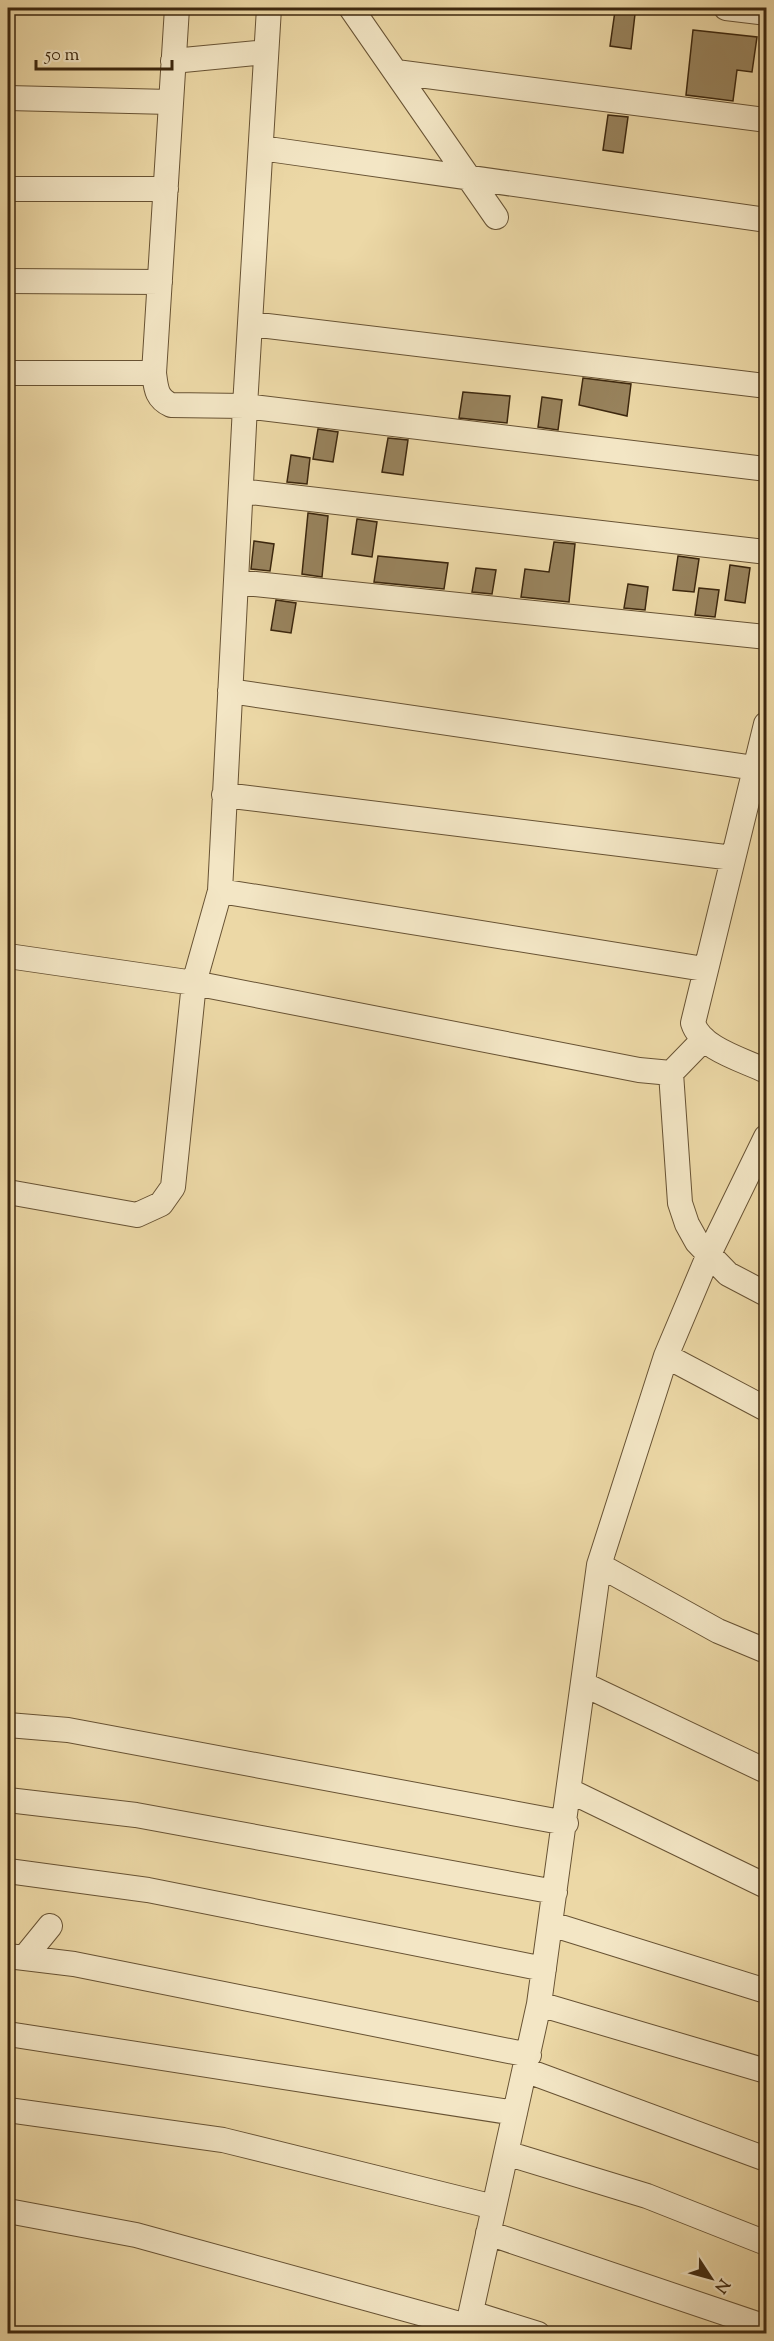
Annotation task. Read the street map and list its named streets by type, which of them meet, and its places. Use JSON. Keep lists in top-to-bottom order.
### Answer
{
  "scale_bar": "50 m",
  "north": "bottom right"
}
